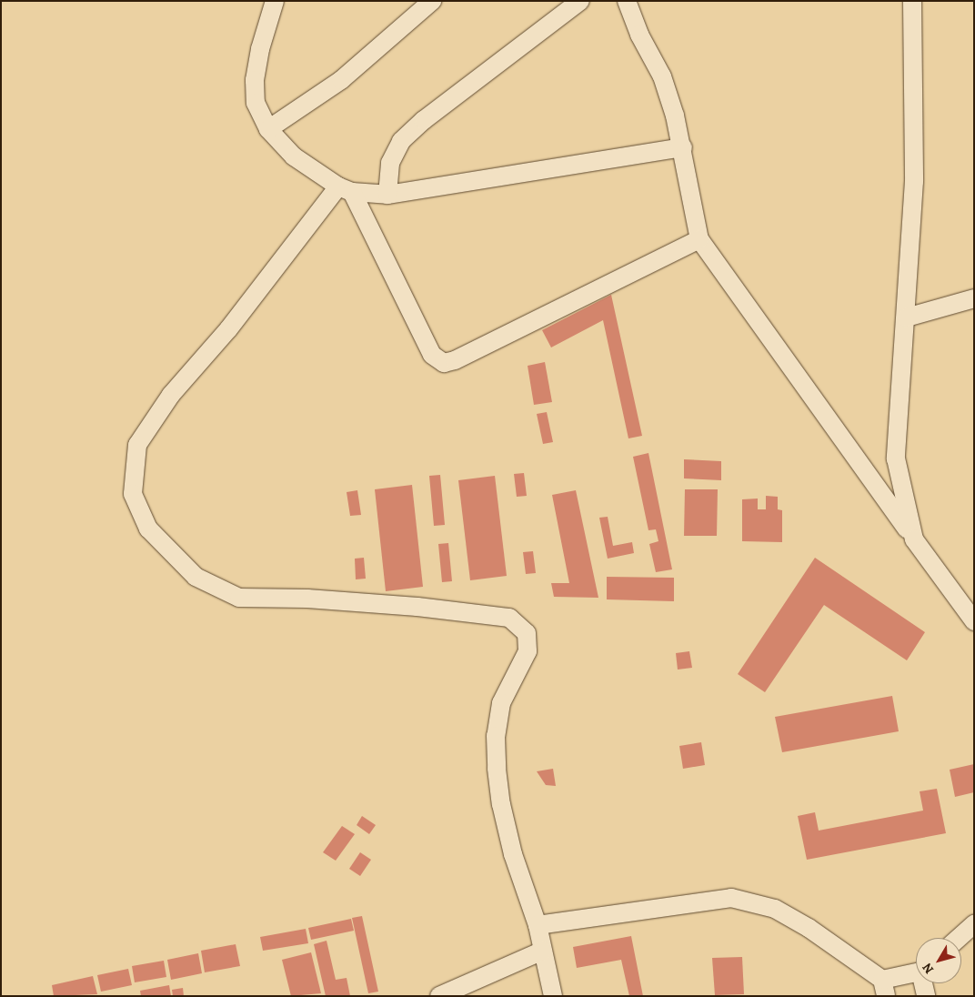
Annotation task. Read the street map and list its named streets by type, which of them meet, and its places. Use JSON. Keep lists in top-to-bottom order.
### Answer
{
  "north": "bottom left"
}
